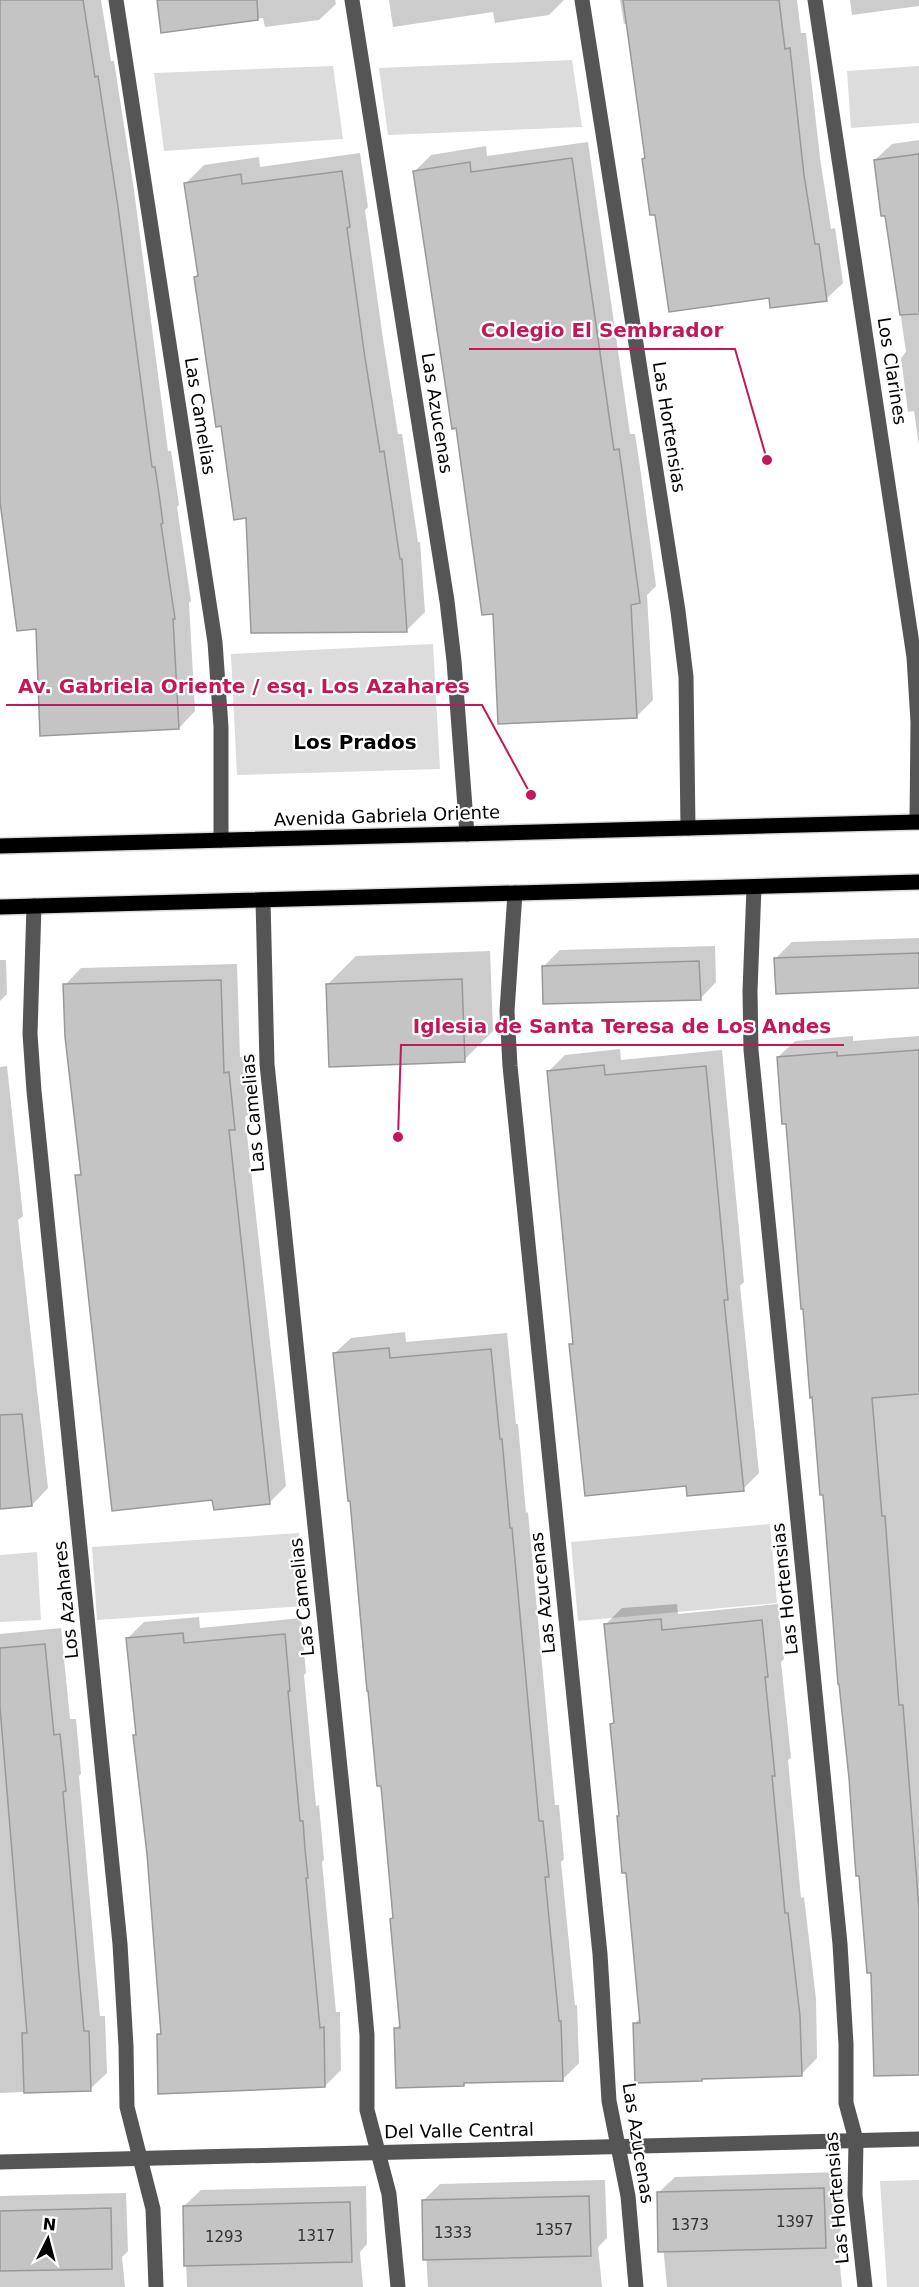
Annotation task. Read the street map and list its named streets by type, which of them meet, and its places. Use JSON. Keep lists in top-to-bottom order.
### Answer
{
  "streets": {
    "main road": ["Avenida Gabriela Oriente"],
    "street": [
      "Los Clarines",
      "Las Azucenas",
      "Las Camelias",
      "Las Hortensias",
      "Los Azahares",
      "Del Valle Central"
    ]
  },
  "crossings": [
    ["Los Clarines", "Avenida Gabriela Oriente"],
    ["Las Azucenas", "Avenida Gabriela Oriente"],
    ["Las Azucenas", "Del Valle Central"],
    ["Las Camelias", "Avenida Gabriela Oriente"],
    ["Las Camelias", "Del Valle Central"],
    ["Las Hortensias", "Avenida Gabriela Oriente"],
    ["Las Hortensias", "Del Valle Central"],
    ["Los Azahares", "Del Valle Central"]
  ],
  "districts": ["Los Prados"],
  "places": ["Colegio El Sembrador", "Av. Gabriela Oriente / esq. Los Azahares", "Iglesia de Santa Teresa de Los Andes"],
  "house_numbers": [
    "1397",
    "1373",
    "1357",
    "1333",
    "1317",
    "1293"
  ],
  "north": "top"
}
